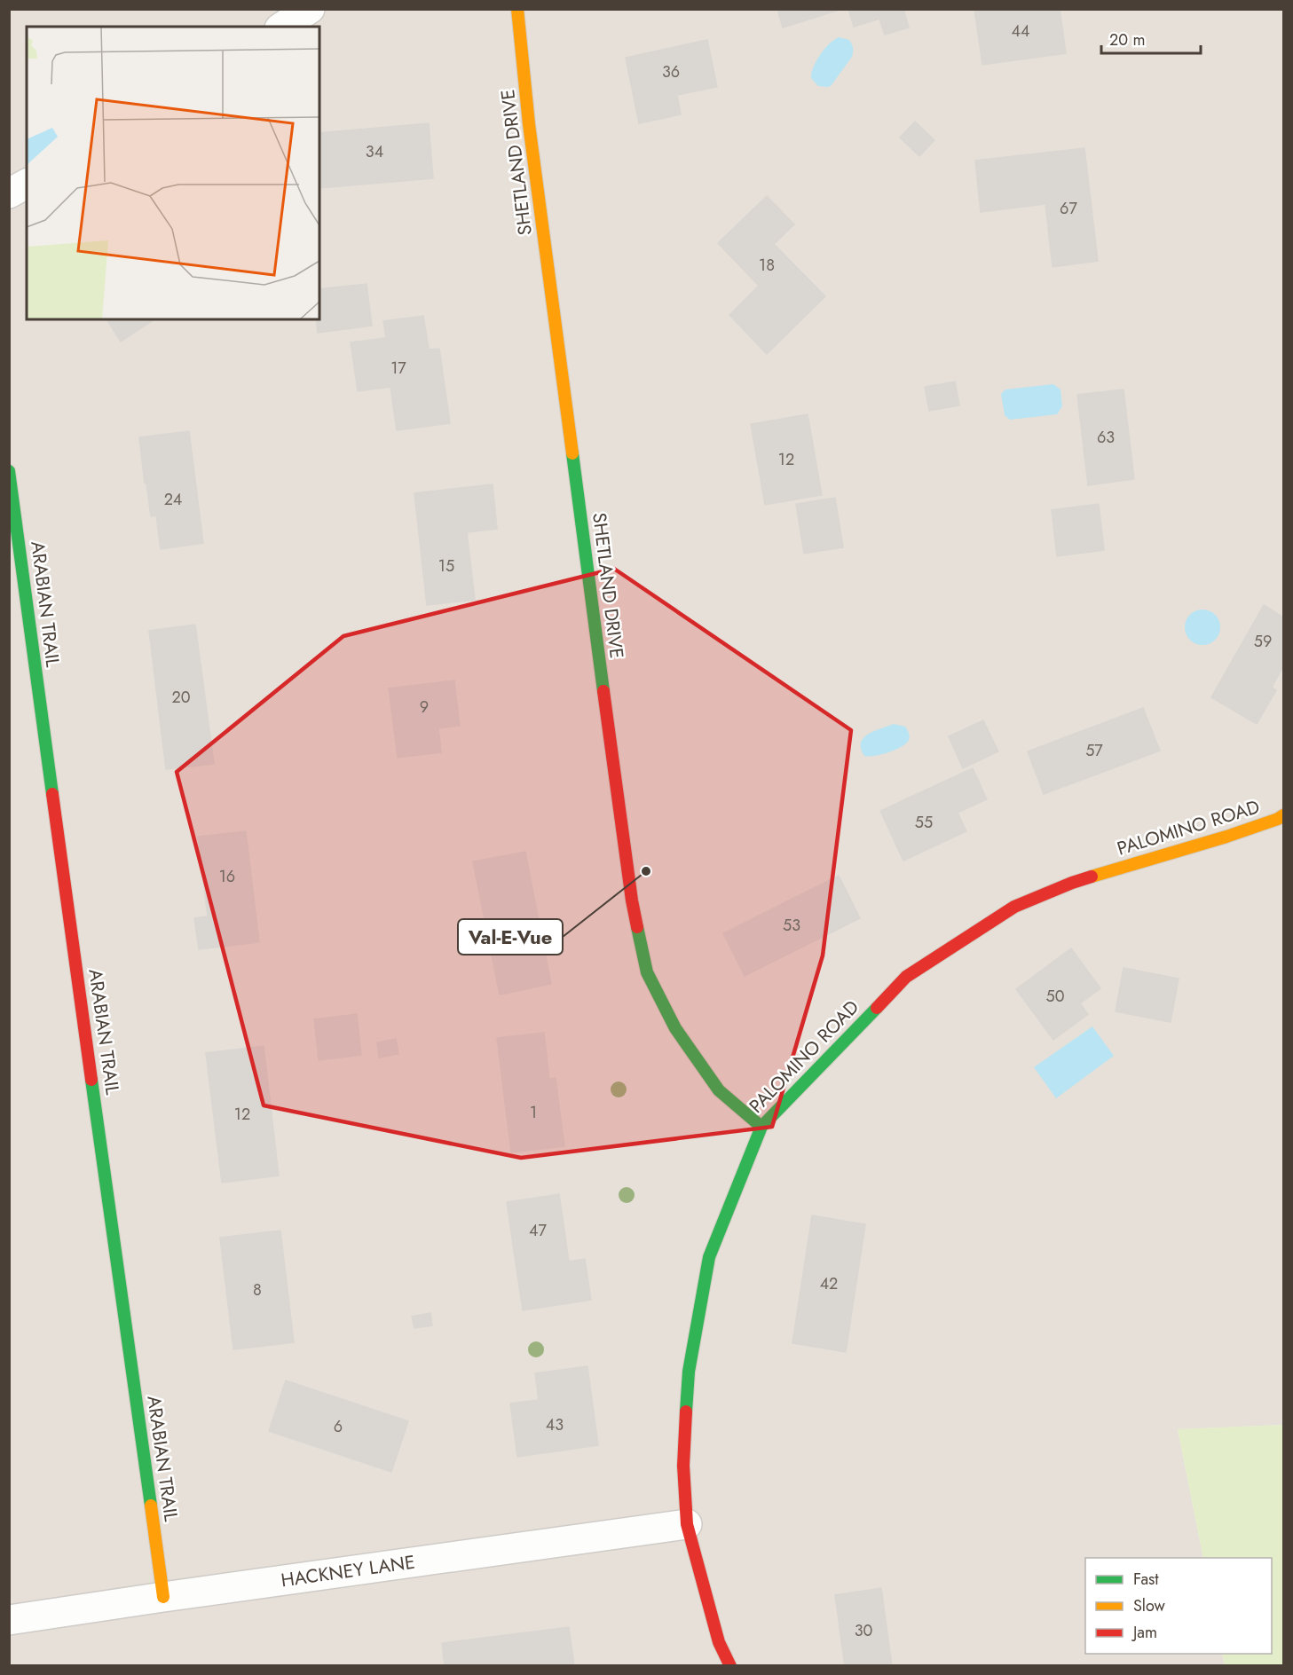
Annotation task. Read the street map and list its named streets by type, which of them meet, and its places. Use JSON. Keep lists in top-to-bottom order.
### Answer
{
  "streets": {
    "street": [
      "SHETLAND DRIVE",
      "ARABIAN TRAIL",
      "PALOMINO ROAD",
      "HACKNEY LANE"
    ]
  },
  "crossings": [
    ["SHETLAND DRIVE", "PALOMINO ROAD"],
    ["ARABIAN TRAIL", "HACKNEY LANE"],
    ["PALOMINO ROAD", "HACKNEY LANE"]
  ],
  "places": ["Val-E-Vue"],
  "house_numbers": [
    "44",
    "36",
    "34",
    "67",
    "18",
    "17",
    "63",
    "12",
    "24",
    "15",
    "59",
    "20",
    "9",
    "57",
    "55",
    "16",
    "53",
    "50",
    "1",
    "12",
    "47",
    "42",
    "8",
    "43",
    "6",
    "30"
  ],
  "legend": ["Fast", "Slow", "Jam"],
  "scale_bar": "20 m"
}
